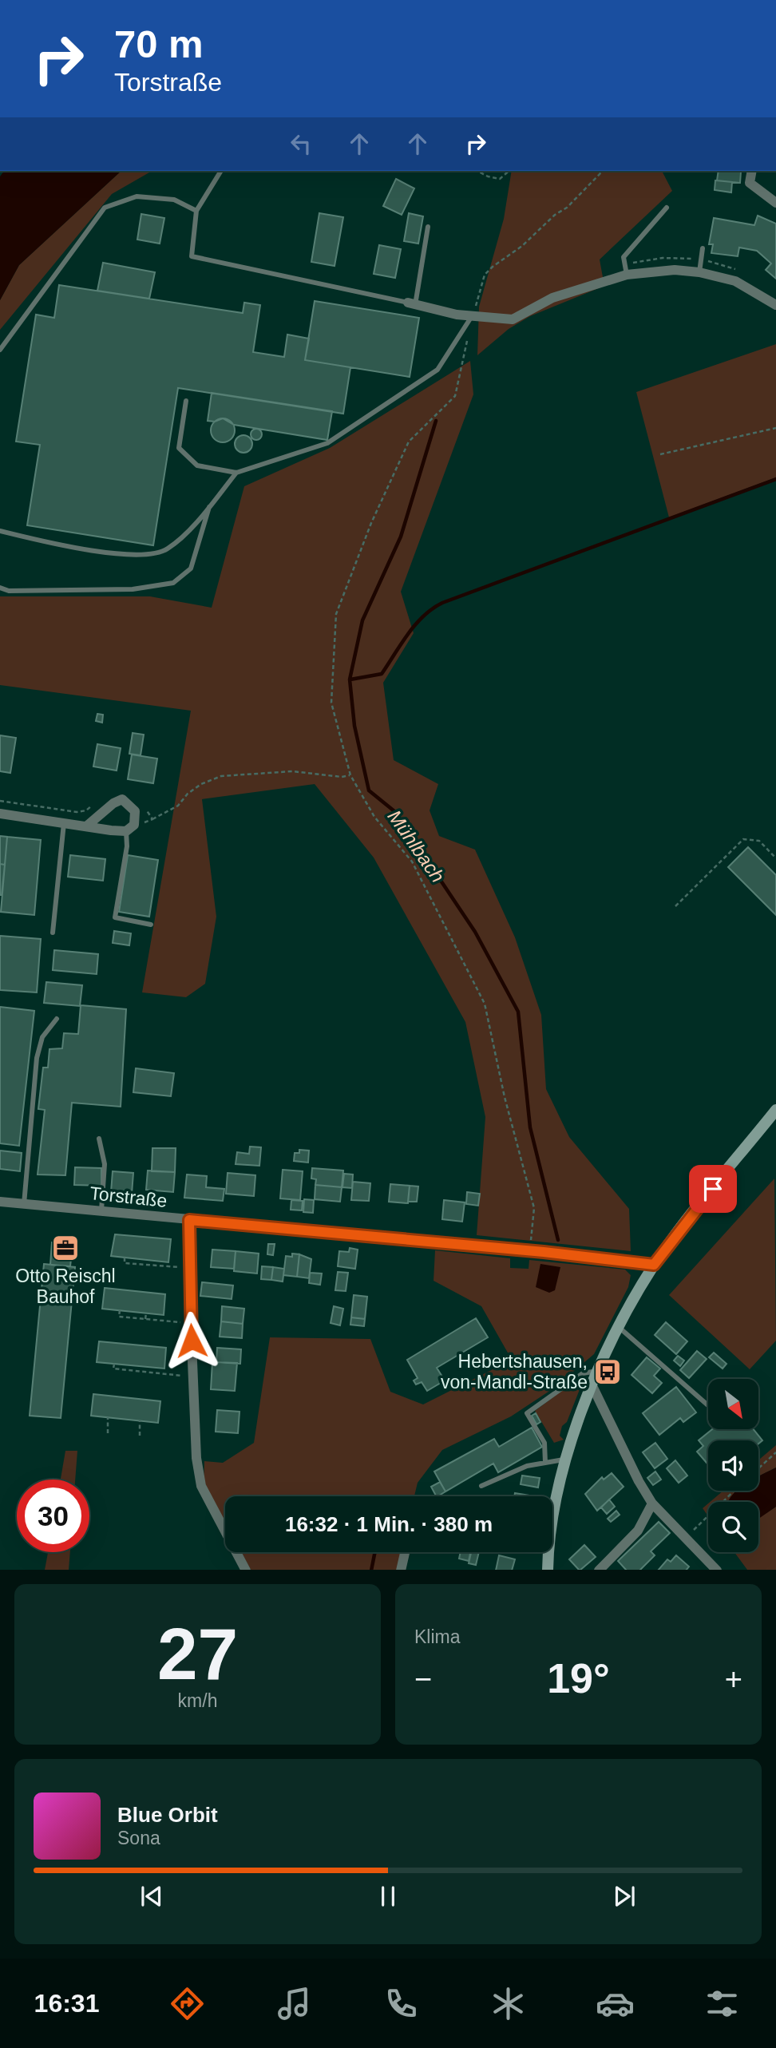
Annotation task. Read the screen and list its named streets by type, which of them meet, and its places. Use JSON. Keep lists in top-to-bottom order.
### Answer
{
  "streets": {
    "street": ["Torstraße"]
  },
  "water": ["Mühlbach"],
  "places": {
    "office": ["Otto Reischl Bauhof"],
    "bus stop": ["Hebertshausen, von-Mandl-Straße"]
  },
  "north": "bottom right",
  "page": {
    "turn": ["70 m", "Torstraße"],
    "limit": "30",
    "trip": "16:32 · 1 Min. · 380 m",
    "tile": [
      ["27", "km/h"],
      "Klima"
    ],
    "heat": ["−", "19°", "+"],
    "song": ["Blue Orbit", "Sona"],
    "tabs": "16:31"
  }
}
